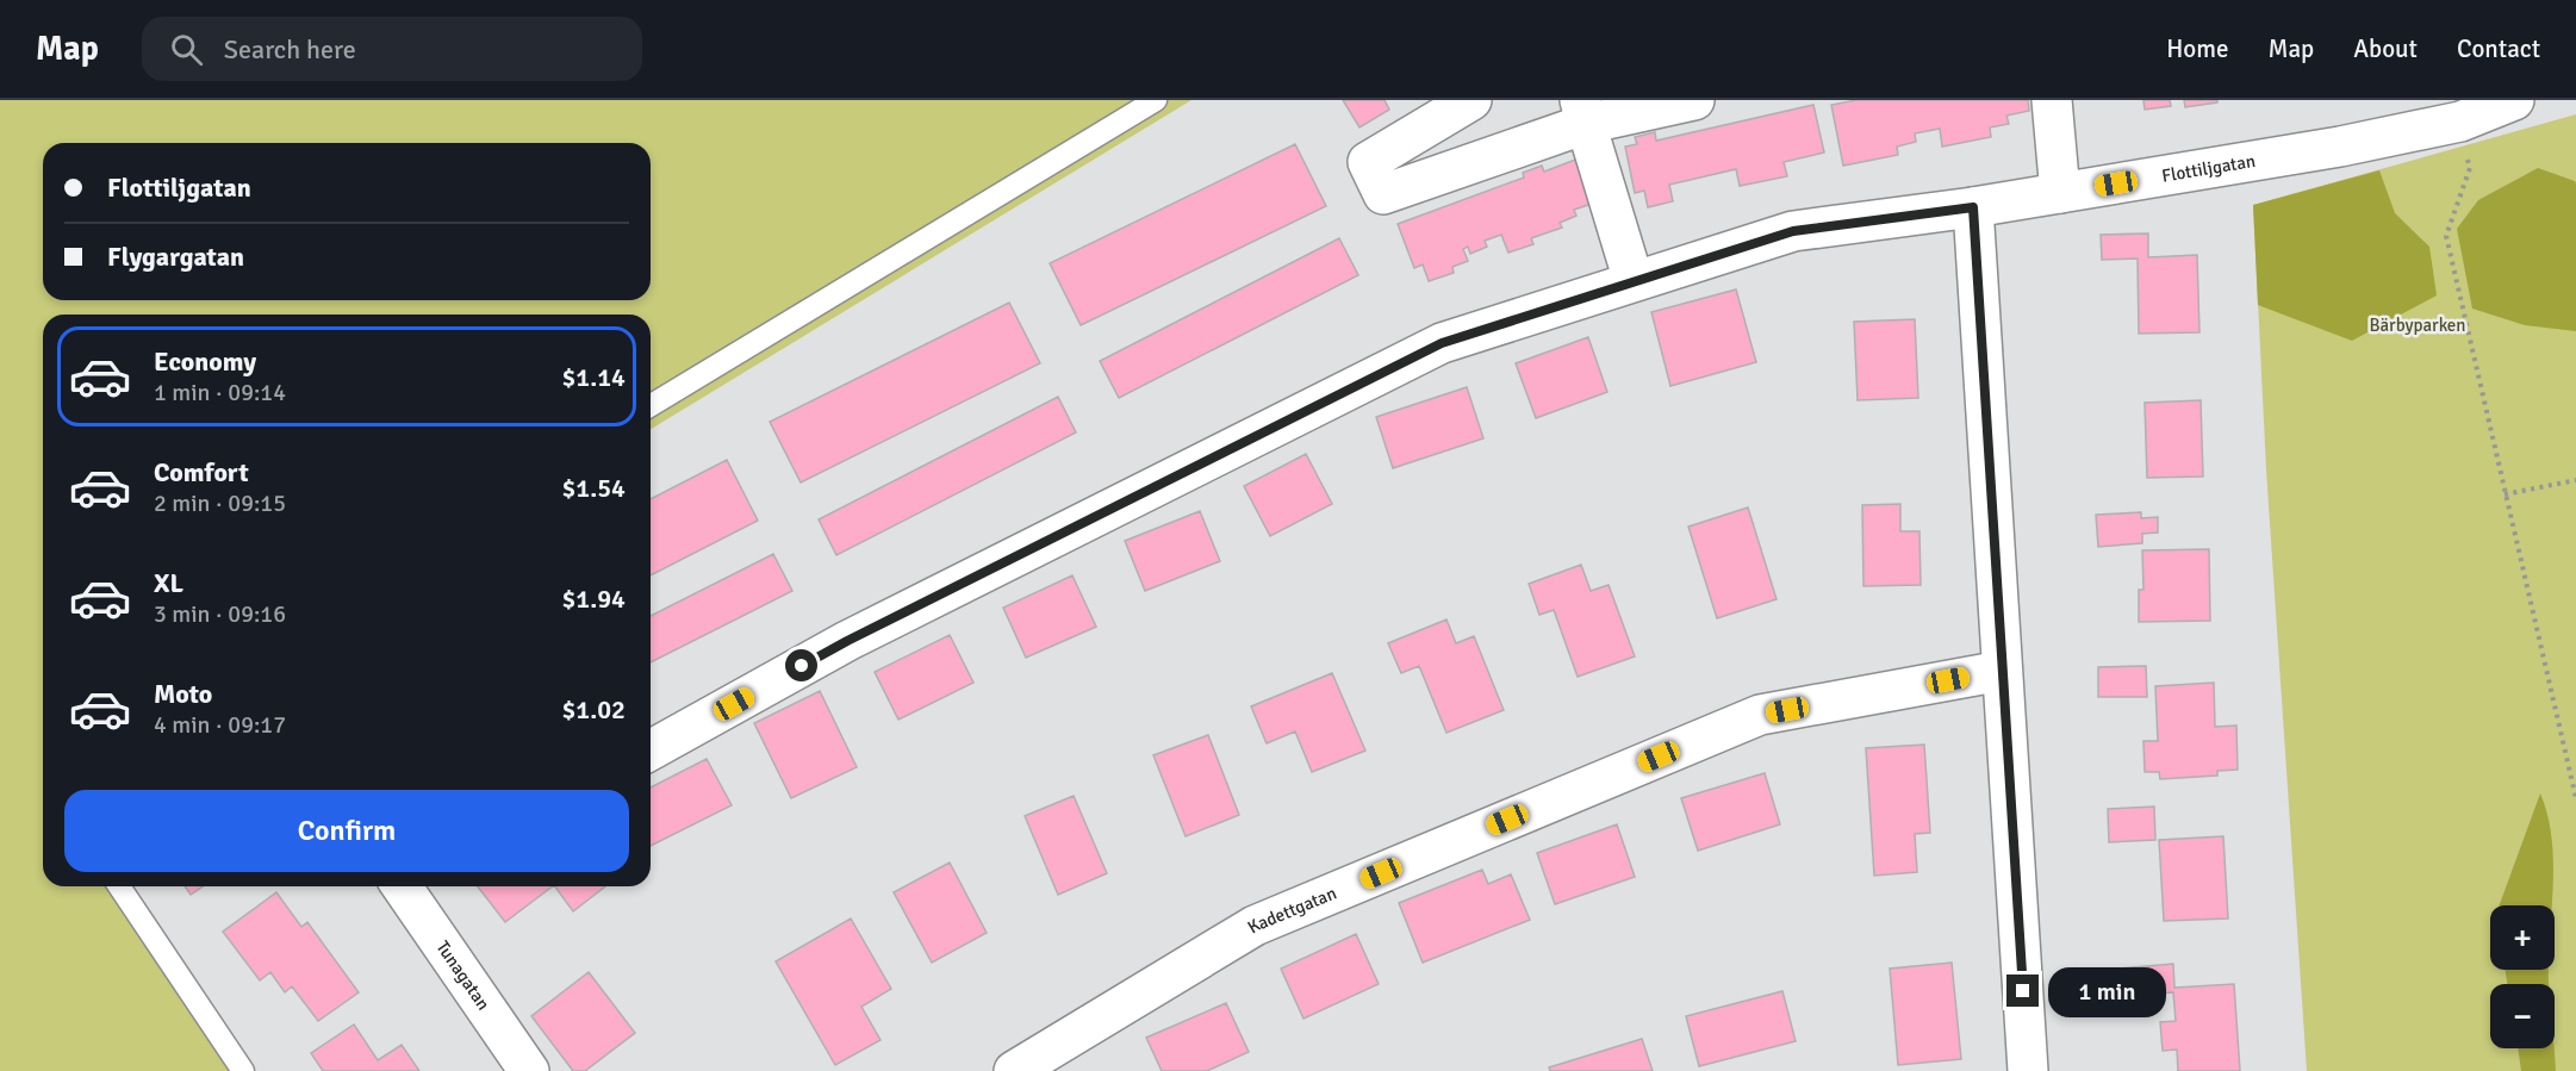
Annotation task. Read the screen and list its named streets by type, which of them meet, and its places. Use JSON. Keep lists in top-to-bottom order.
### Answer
{
  "streets": {
    "street": ["Flottiljgatan", "Kadettgatan", "Tunagatan"]
  },
  "parks": ["Bärbyparken"],
  "page": {
    "header": "Map",
    "search": "Search here",
    "nav": [
      "Home",
      "Map",
      "About",
      "Contact"
    ],
    "banner": ["Flottiljgatan", "Flygargatan"],
    "list": [
      {
        "name": "Economy",
        "note": "1 min · 09:14",
        "value": "$1.14"
      },
      {
        "name": "Comfort",
        "note": "2 min · 09:15",
        "value": "$1.54"
      },
      {
        "name": "XL",
        "note": "3 min · 09:16",
        "value": "$1.94"
      },
      {
        "name": "Moto",
        "note": "4 min · 09:17",
        "value": "$1.02"
      }
    ],
    "buttons": "Confirm",
    "map_buttons": ["+", "−"],
    "bubble": "1 min"
  }
}
